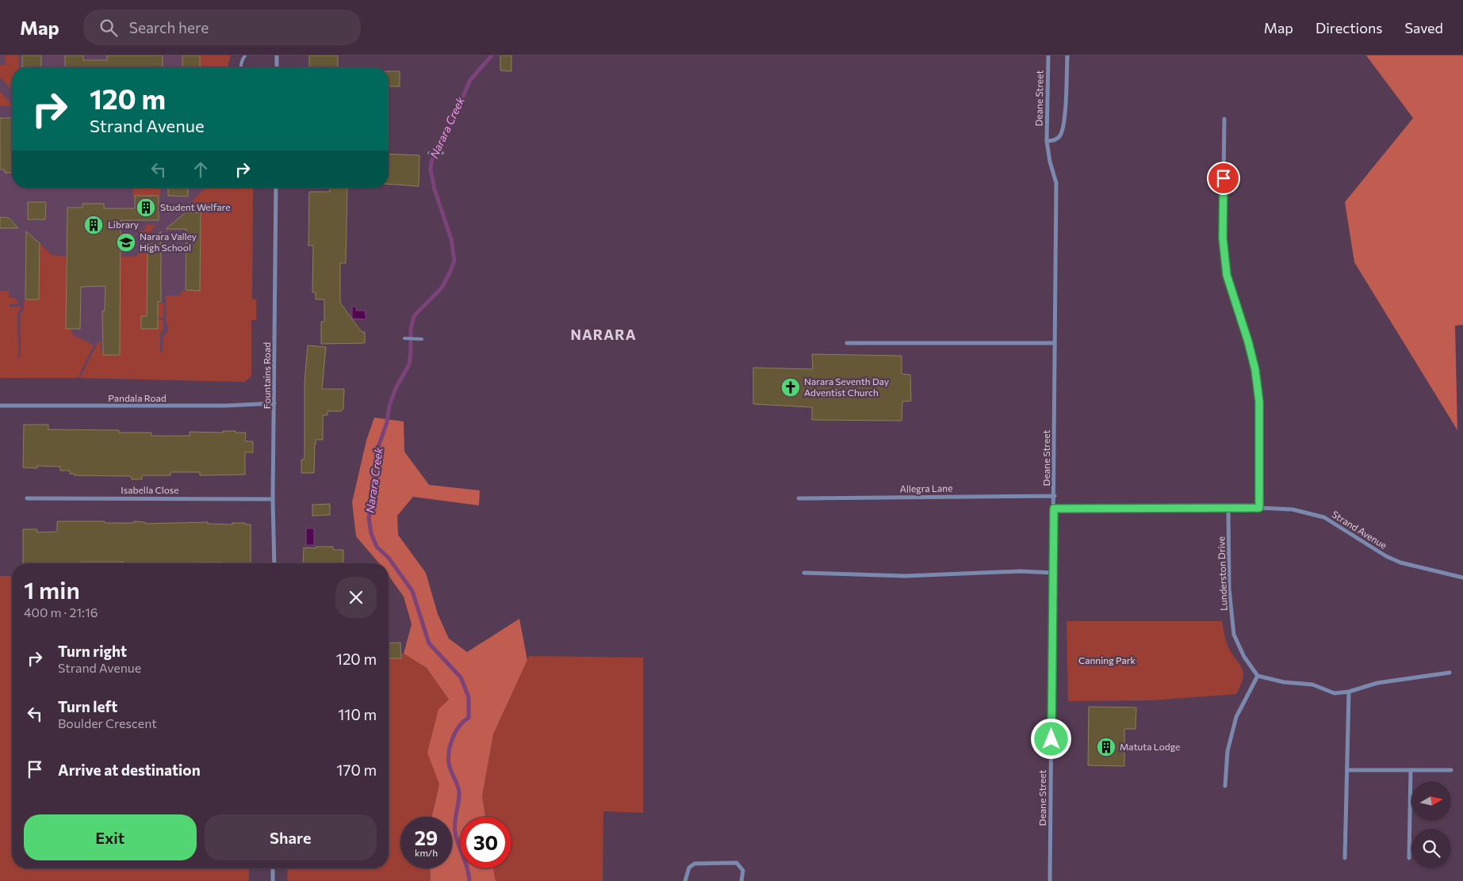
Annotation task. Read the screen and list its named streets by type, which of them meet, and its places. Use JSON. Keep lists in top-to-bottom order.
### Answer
{
  "streets": {
    "street": [
      "Deane Street",
      "Fountains Road",
      "Pandala Road",
      "Allegra Lane",
      "Isabella Close",
      "Strand Avenue",
      "Lunderston Drive"
    ]
  },
  "crossings": [
    ["Deane Street", "Allegra Lane"],
    ["Deane Street", "Strand Avenue"],
    ["Fountains Road", "Pandala Road"],
    ["Fountains Road", "Isabella Close"],
    ["Strand Avenue", "Lunderston Drive"]
  ],
  "districts": ["NARARA"],
  "water": ["Narara Creek"],
  "parks": ["Canning Park"],
  "places": {
    "building": ["Student Welfare", "Library", "Matuta Lodge"],
    "school or university": ["Narara Valley High School"],
    "church": ["Narara Seventh Day Adventist Church"]
  },
  "north": "right",
  "page": {
    "header": "Map",
    "search": "Search here",
    "nav": ["Map", "Directions", "Saved"],
    "turn": ["120 m", "Strand Avenue"],
    "heading": ["1 min", "400 m · 21:16"],
    "list": [
      {
        "name": "Turn right",
        "note": "Strand Avenue",
        "value": "120 m"
      },
      {
        "name": "Turn left",
        "note": "Boulder Crescent",
        "value": "110 m"
      },
      {
        "name": "Arrive at destination",
        "value": "170 m"
      }
    ],
    "buttons": ["Exit", "Share"],
    "speed": "29 km/h",
    "limit": "30"
  }
}
